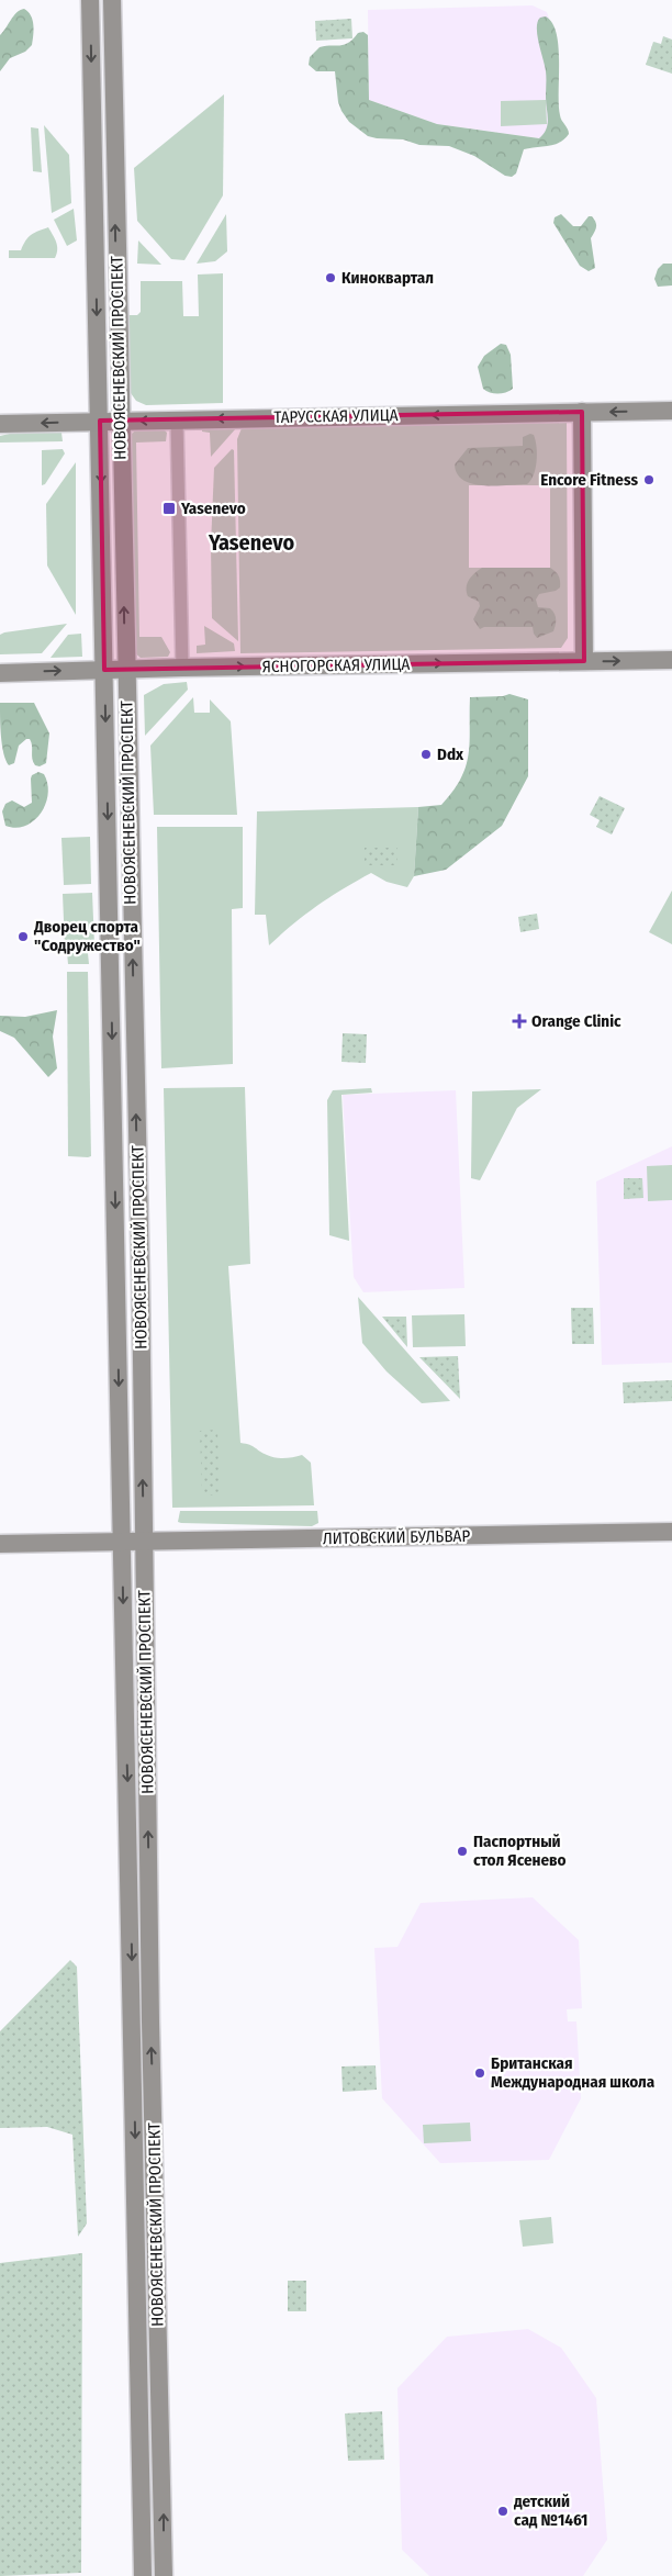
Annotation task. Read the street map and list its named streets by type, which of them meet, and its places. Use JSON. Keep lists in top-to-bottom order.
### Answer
{
  "streets": {
    "main road": [
      "НОВОЯСЕНЕВСКИЙ ПРОСПЕКТ",
      "ТАРУССКАЯ УЛИЦА",
      "ЯСНОГОРСКАЯ УЛИЦА",
      "ЛИТОВСКИЙ БУЛЬВАР"
    ]
  },
  "crossings": [
    ["НОВОЯСЕНЕВСКИЙ ПРОСПЕКТ", "ТАРУССКАЯ УЛИЦА"],
    ["НОВОЯСЕНЕВСКИЙ ПРОСПЕКТ", "ЯСНОГОРСКАЯ УЛИЦА"],
    ["НОВОЯСЕНЕВСКИЙ ПРОСПЕКТ", "ЛИТОВСКИЙ БУЛЬВАР"]
  ],
  "one_way": ["ТАРУССКАЯ УЛИЦА", "ЯСНОГОРСКАЯ УЛИЦА"],
  "districts": ["Yasenevo"],
  "places": {
    "other": [
      "Киноквартал",
      "Encore Fitness",
      "Ddx",
      "Дворец спорта \"Содружество\"",
      "Паспортный стол Ясенево",
      "Британская Международная школа",
      "детский сад №1461"
    ],
    "transit": ["Yasenevo"],
    "health": ["Orange Clinic"]
  }
}
